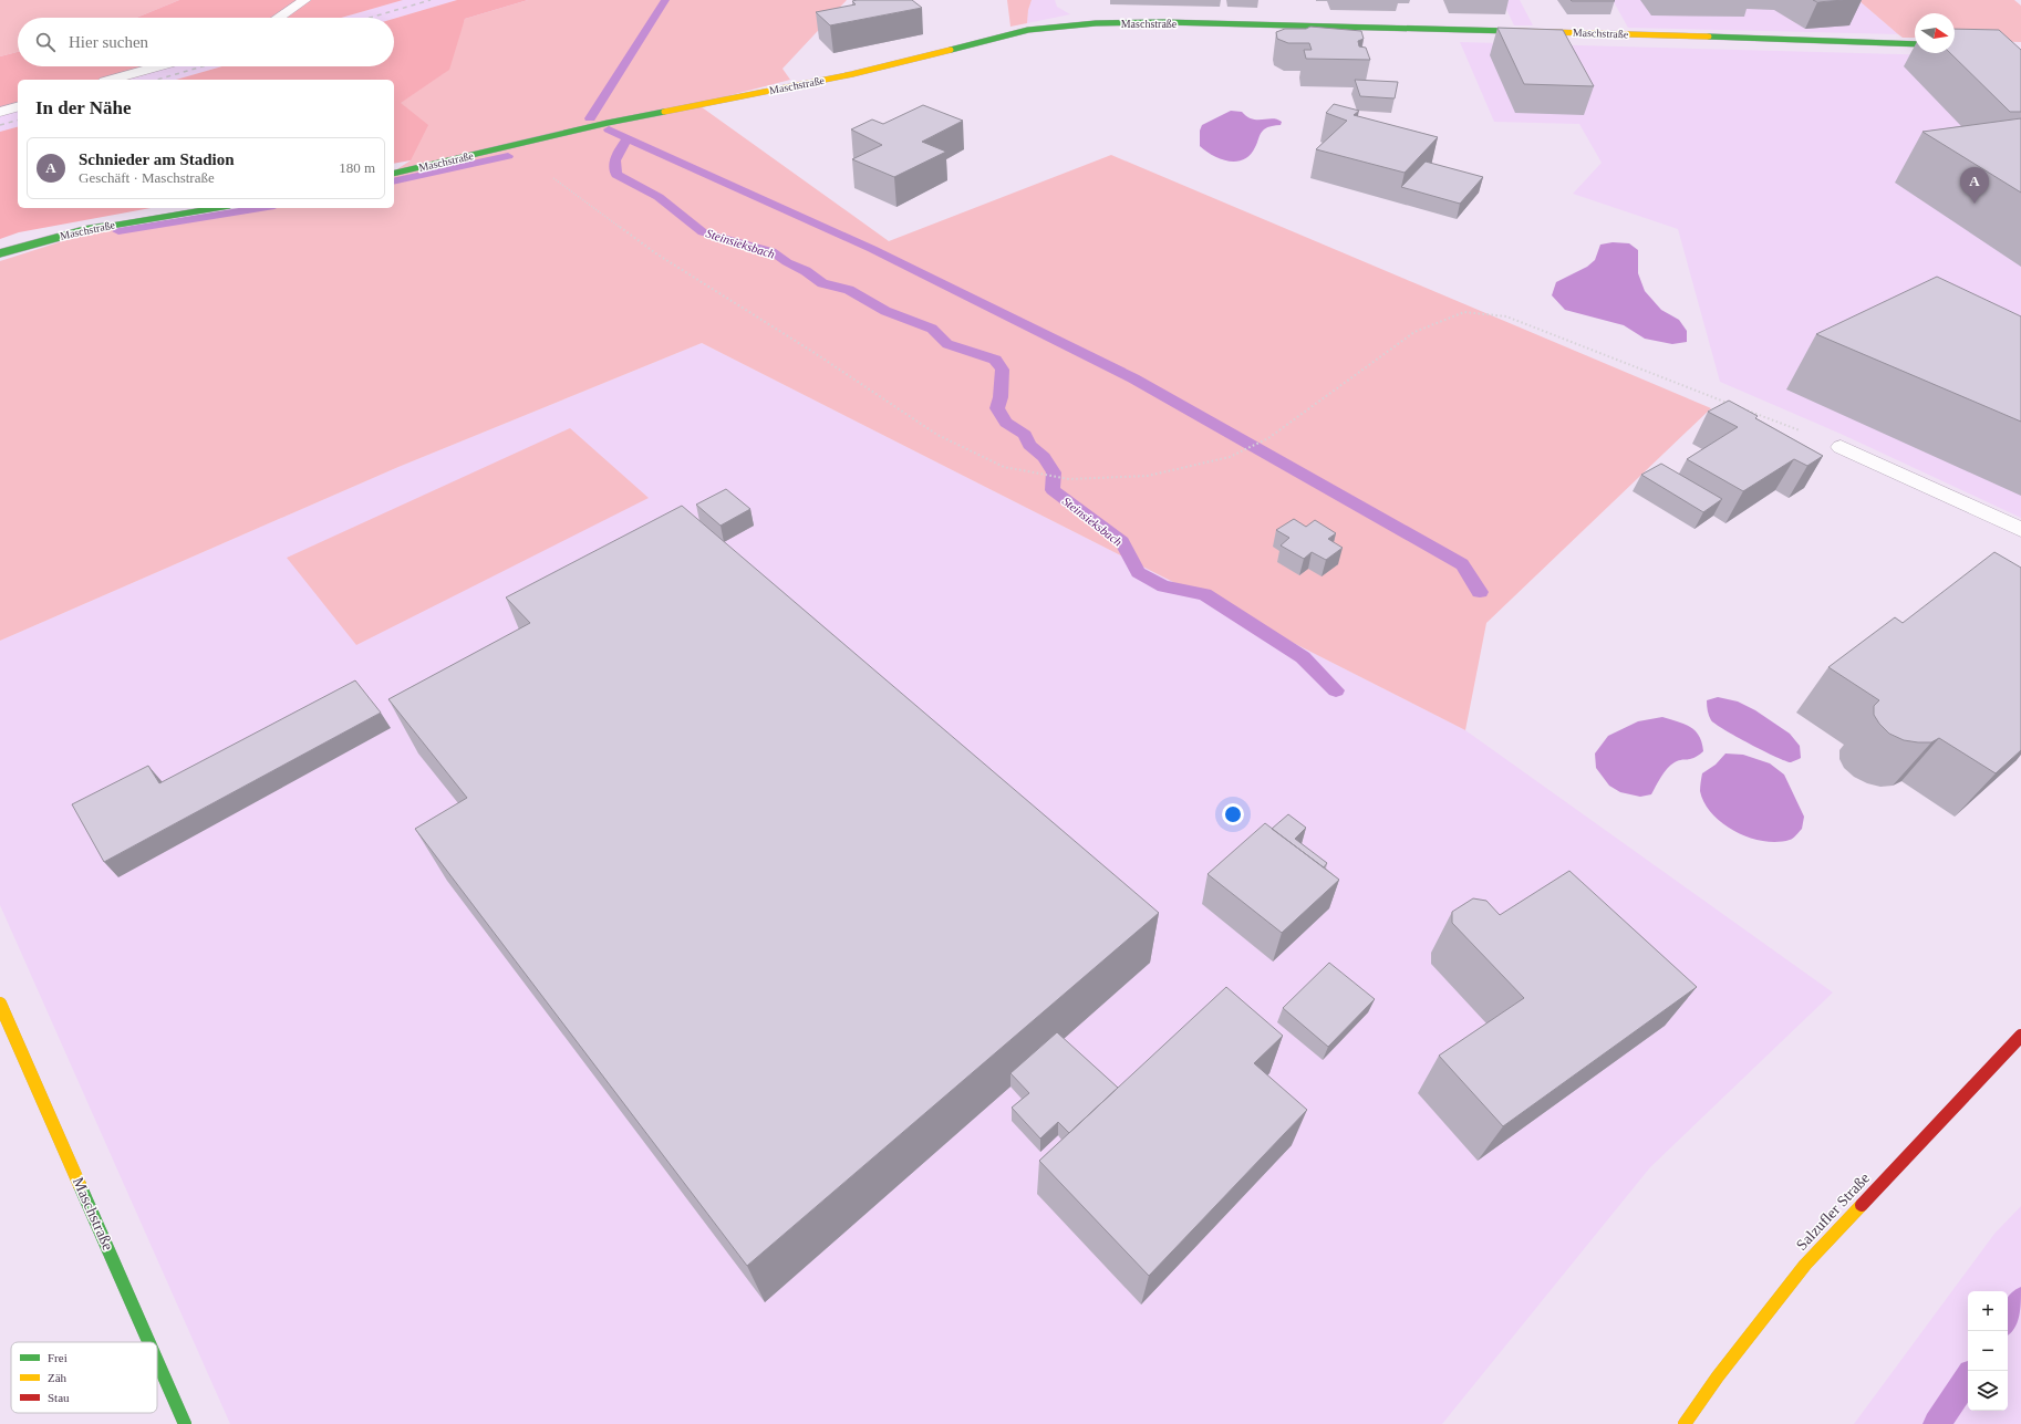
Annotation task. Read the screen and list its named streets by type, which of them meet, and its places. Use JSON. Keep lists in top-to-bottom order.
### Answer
{
  "streets": {
    "street": ["Maschstraße", "Salzufler Straße"]
  },
  "water": ["Steinsieksbach"],
  "legend": ["Frei", "Zäh", "Stau"],
  "north": "right",
  "page": {
    "search": "Hier suchen",
    "heading": "In der Nähe",
    "list": [
      {
        "mark": "A",
        "name": "Schnieder am Stadion",
        "note": "Geschäft · Maschstraße",
        "value": "180 m"
      }
    ],
    "pins": "A",
    "map_buttons": ["+", "−"]
  }
}
